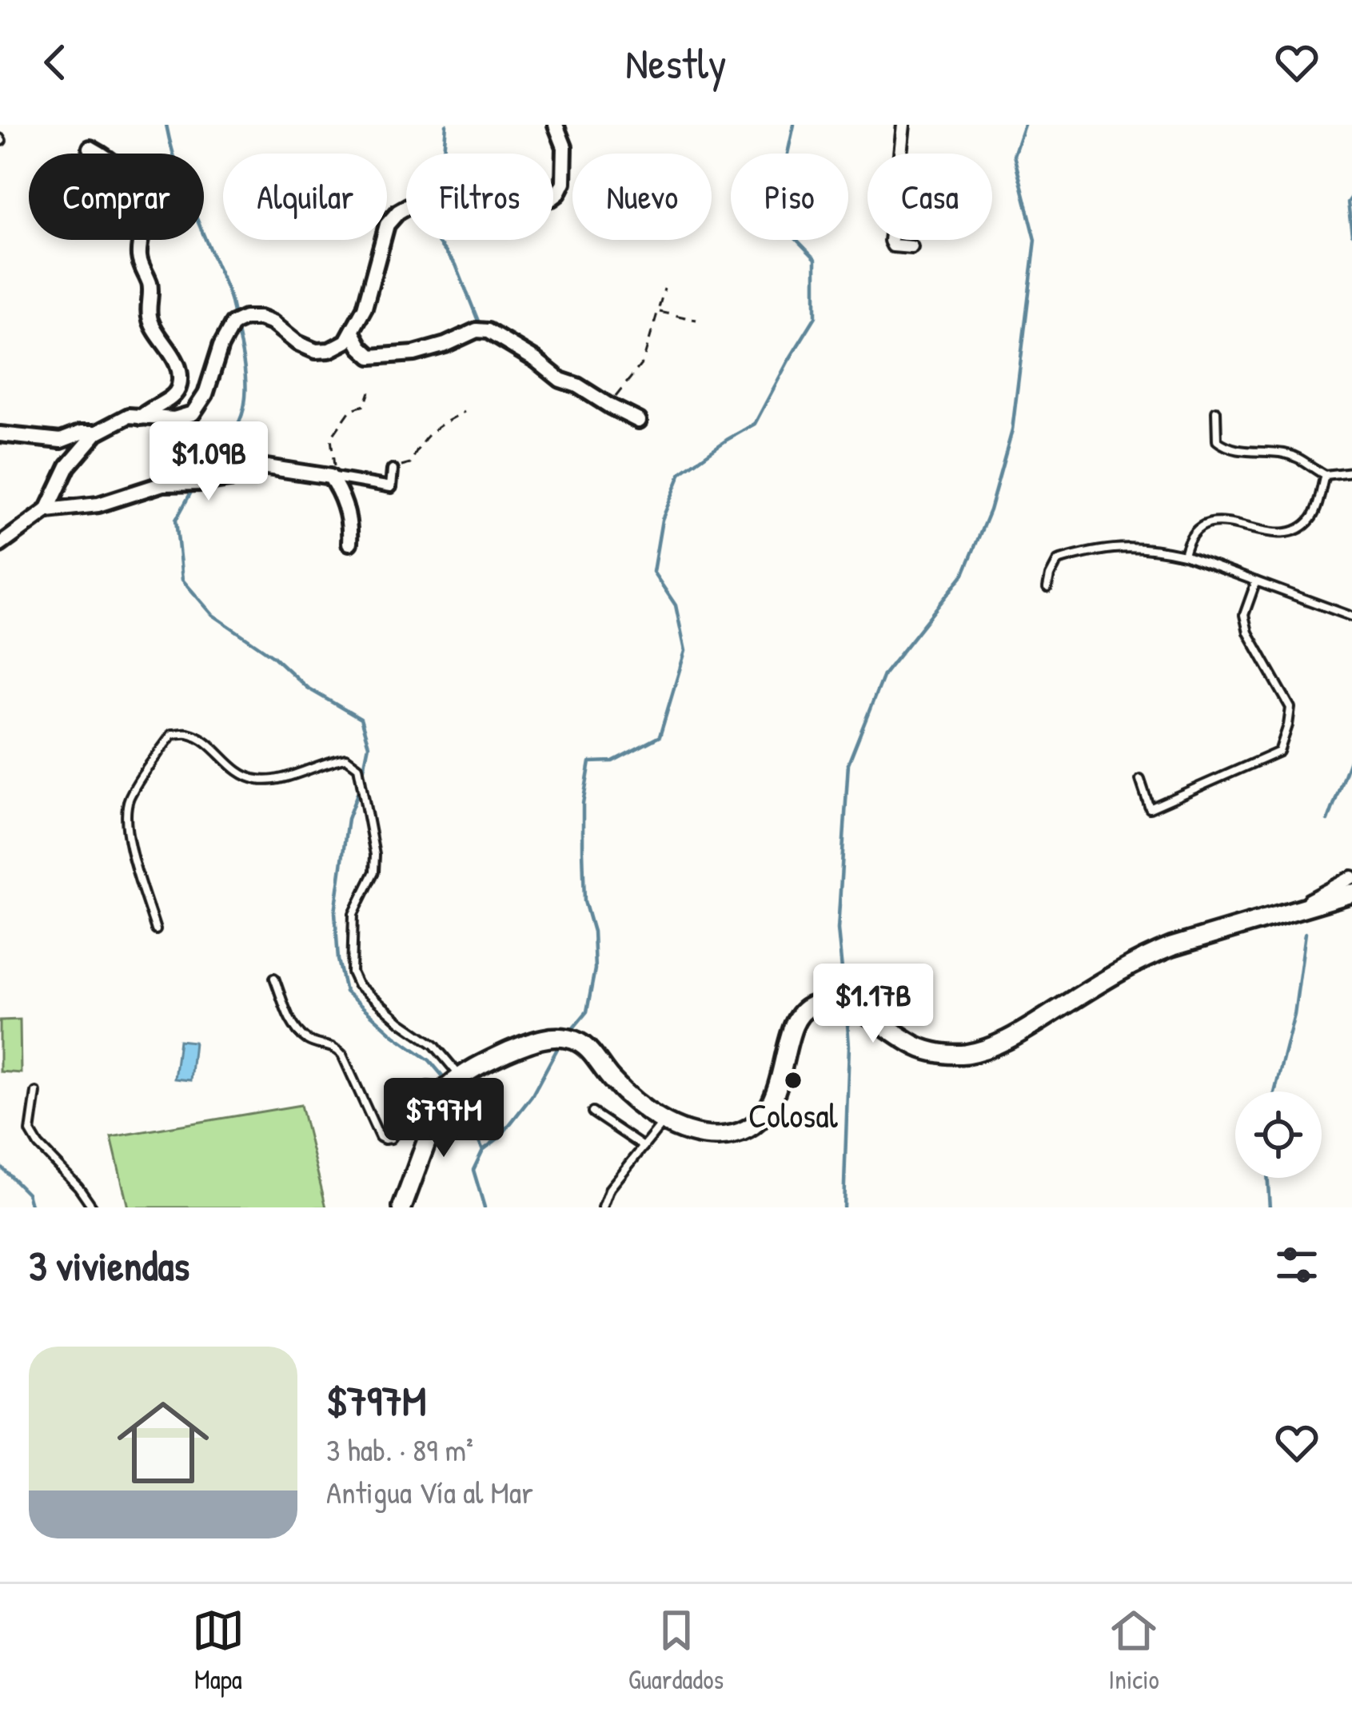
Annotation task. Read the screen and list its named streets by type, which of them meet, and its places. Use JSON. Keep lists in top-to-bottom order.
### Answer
{
  "places": ["Colosal"],
  "page": {
    "header": "Nestly",
    "chip": [
      "Comprar",
      "Alquilar",
      "Filtros",
      "Nuevo",
      "Piso",
      "Casa"
    ],
    "price": ["$1.09B", "$1.17B", "$797M"],
    "heading": "3 viviendas",
    "list": [
      {
        "name": "$797M",
        "note": "3 hab. · 89 m² · Antigua Vía al Mar"
      }
    ],
    "tabs": ["Mapa", "Guardados", "Inicio"]
  }
}
